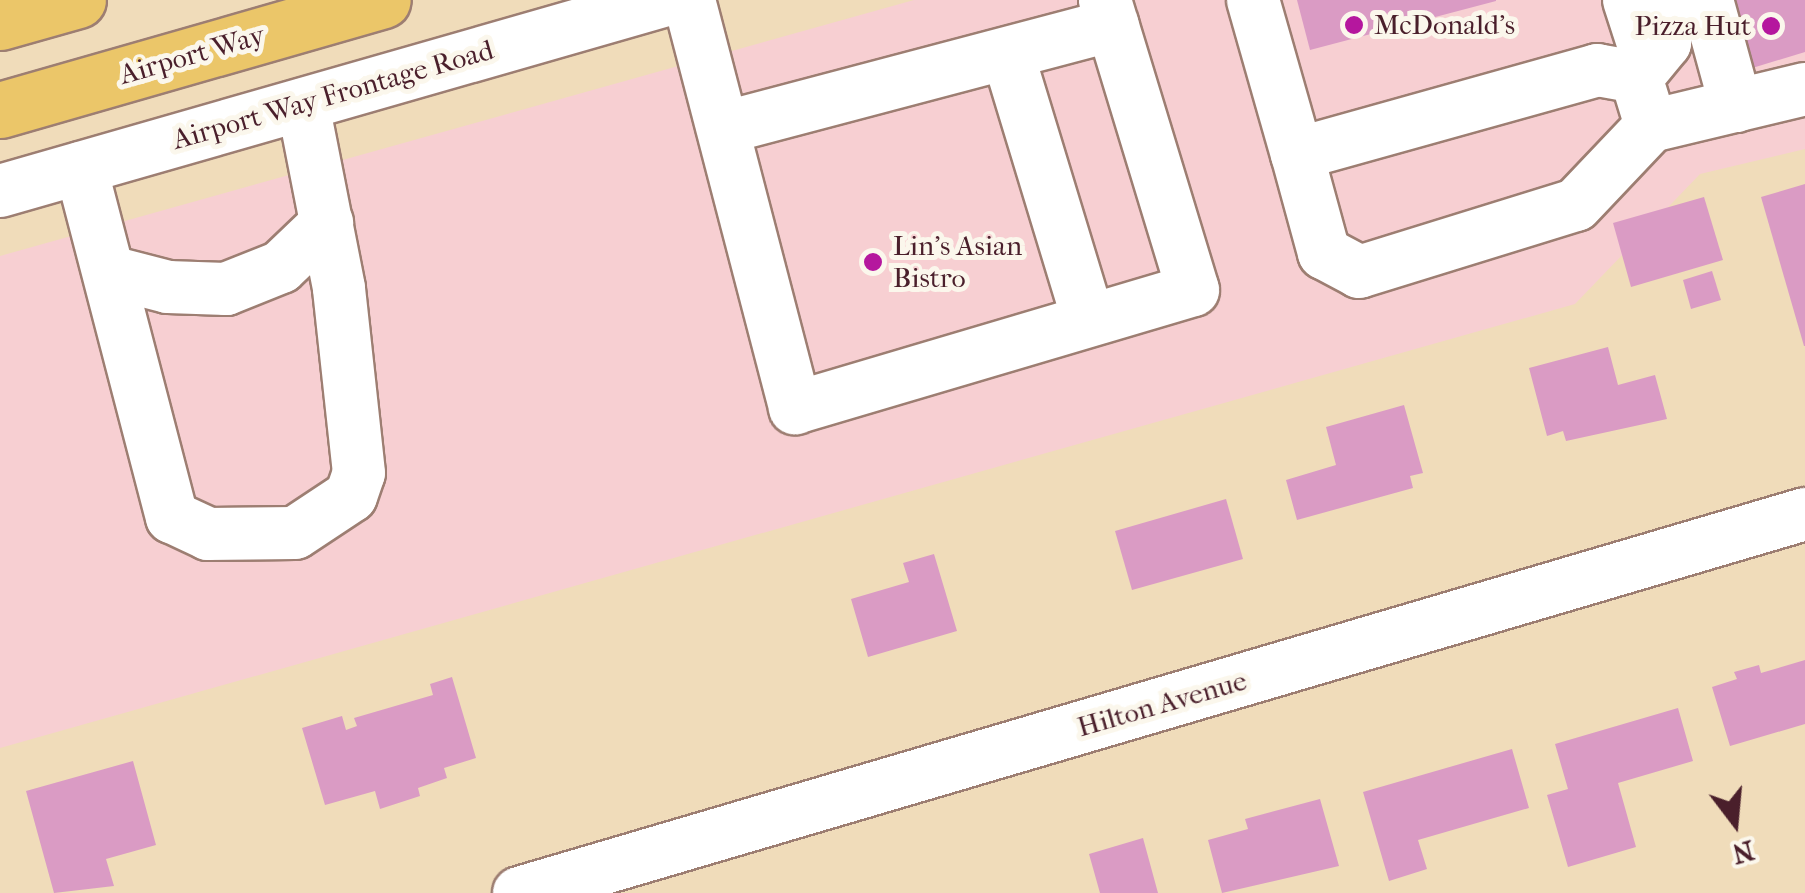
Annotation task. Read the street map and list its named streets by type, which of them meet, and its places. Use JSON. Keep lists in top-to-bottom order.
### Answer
{
  "streets": {
    "main road": ["Airport Way"],
    "street": ["Airport Way Frontage Road", "Hilton Avenue"]
  },
  "places": ["McDonald's", "Pizza Hut", "Lin's Asian Bistro"],
  "north": "bottom"
}
